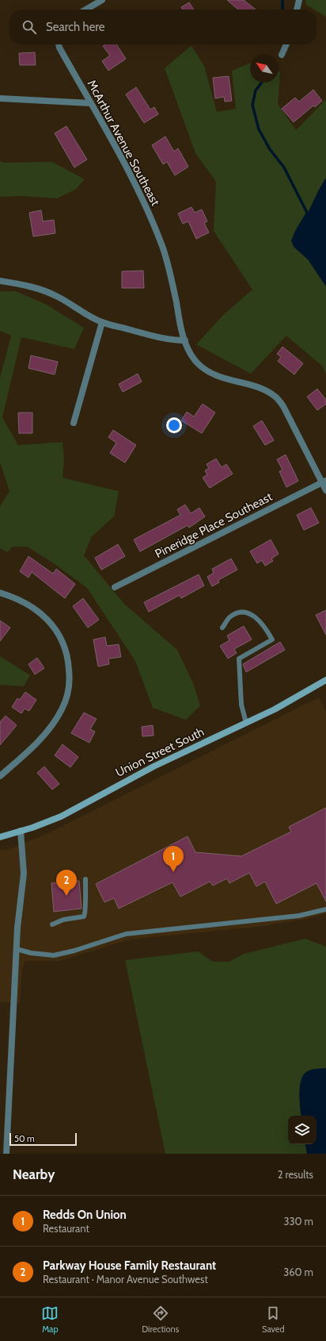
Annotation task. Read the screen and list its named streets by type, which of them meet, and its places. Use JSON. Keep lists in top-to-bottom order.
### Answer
{
  "streets": {
    "main road": ["Union Street South"],
    "street": ["McArthur Avenue Southeast", "Pineridge Place Southeast"]
  },
  "crossings": [
    ["McArthur Avenue Southeast", "Pineridge Place Southeast"]
  ],
  "scale_bar": "50 m",
  "north": "top left",
  "page": {
    "search": "Search here",
    "pins": ["1", "2"],
    "scale": "50 m",
    "heading": ["Nearby", "2 results"],
    "list": [
      {
        "mark": "1",
        "name": "Redds On Union",
        "note": "Restaurant",
        "value": "330 m"
      },
      {
        "mark": "2",
        "name": "Parkway House Family Restaurant",
        "note": "Restaurant · Manor Avenue Southwest",
        "value": "360 m"
      }
    ],
    "nav": ["Map", "Directions", "Saved"]
  }
}
